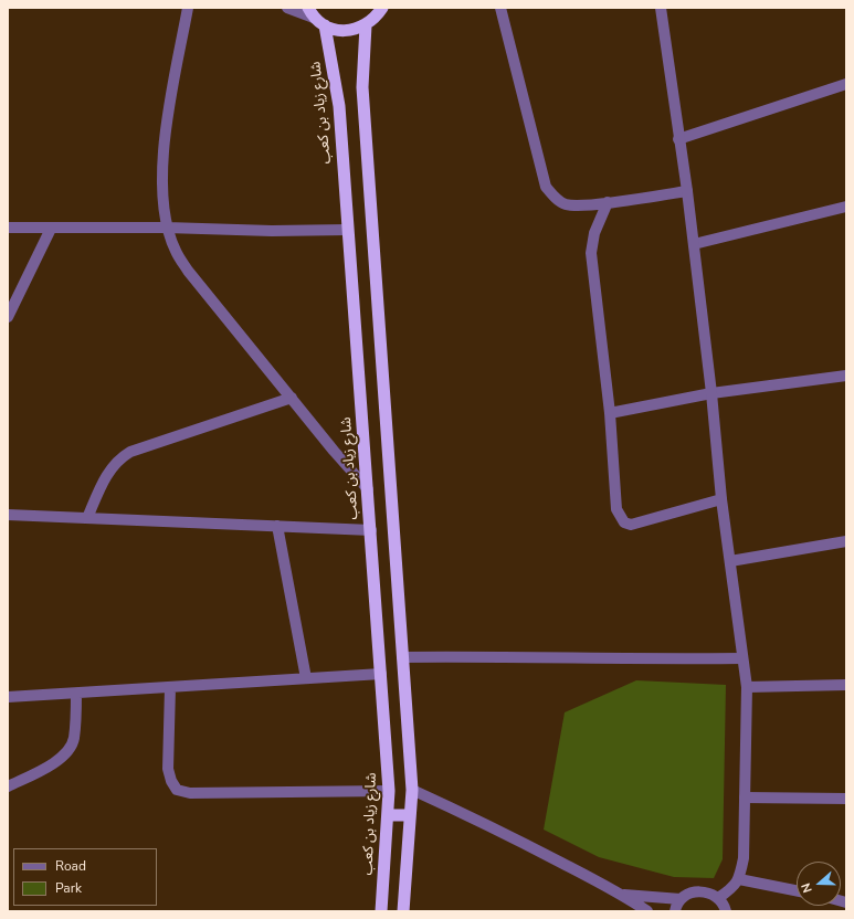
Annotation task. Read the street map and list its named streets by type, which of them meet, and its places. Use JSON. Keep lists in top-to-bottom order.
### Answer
{
  "streets": {
    "highway": ["شارع زياد بن كعب"]
  },
  "legend": ["Road", "Park"],
  "north": "left"
}
